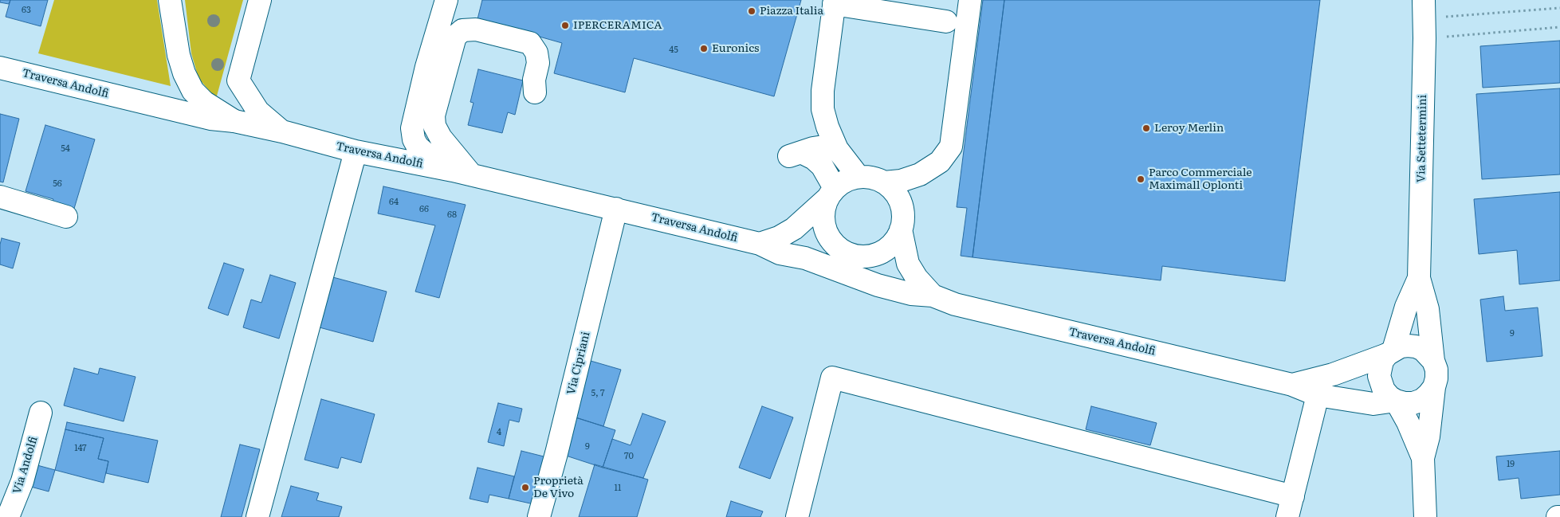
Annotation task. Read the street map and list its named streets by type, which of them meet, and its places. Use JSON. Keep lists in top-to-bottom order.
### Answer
{
  "streets": {
    "main road": [
      "Traversa Andolfi",
      "Via Settetermini",
      "Via Cipriani",
      "Via Andolfi"
    ]
  },
  "crossings": [
    ["Traversa Andolfi", "Via Settetermini"],
    ["Traversa Andolfi", "Via Cipriani"]
  ],
  "places": [
    "Piazza Italia",
    "IPERCERAMICA",
    "Euronics",
    "Leroy Merlin",
    "Parco Commerciale Maximall Oplonti",
    "Proprietà De Vivo"
  ],
  "house_numbers": [
    "63",
    "45",
    "54",
    "56",
    "64",
    "66",
    "68",
    "9",
    "5, 7",
    "4",
    "9",
    "147",
    "70",
    "19",
    "11"
  ]
}
